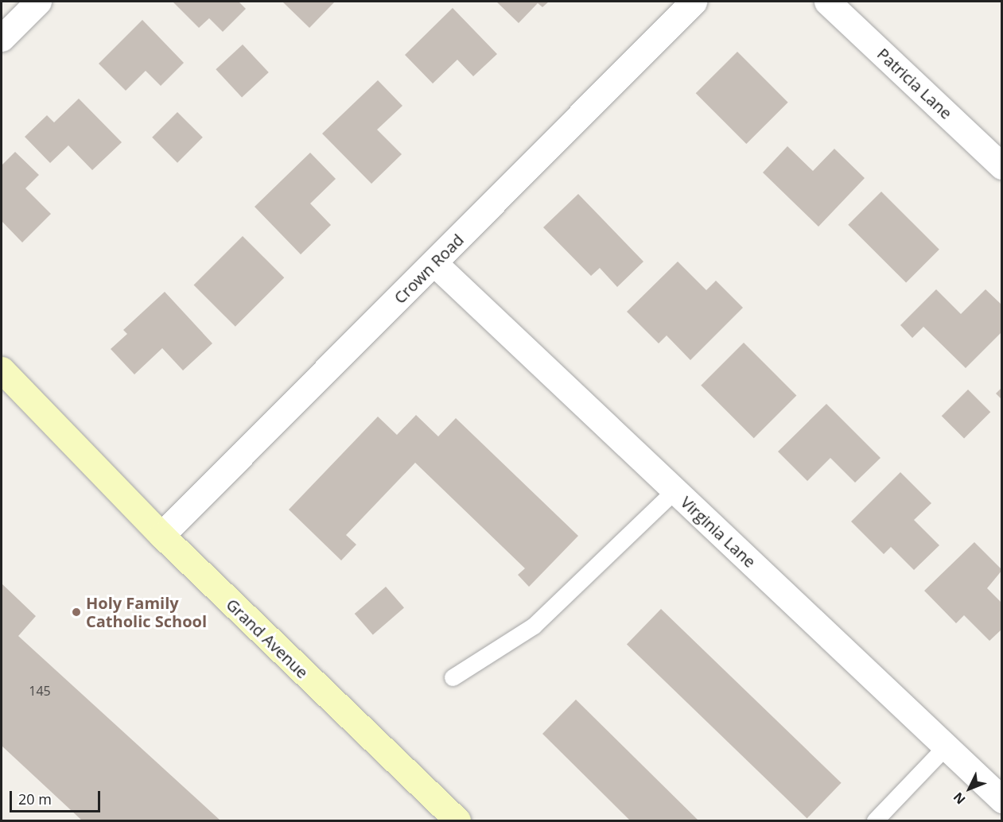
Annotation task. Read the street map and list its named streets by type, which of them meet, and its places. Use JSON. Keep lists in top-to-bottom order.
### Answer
{
  "streets": {
    "main road": ["Grand Avenue"],
    "street": ["Patricia Lane", "Crown Road", "Virginia Lane"]
  },
  "crossings": [
    ["Crown Road", "Virginia Lane"],
    ["Crown Road", "Grand Avenue"]
  ],
  "places": ["Holy Family Catholic School"],
  "house_numbers": ["145"],
  "scale_bar": "20 m",
  "north": "bottom left"
}
